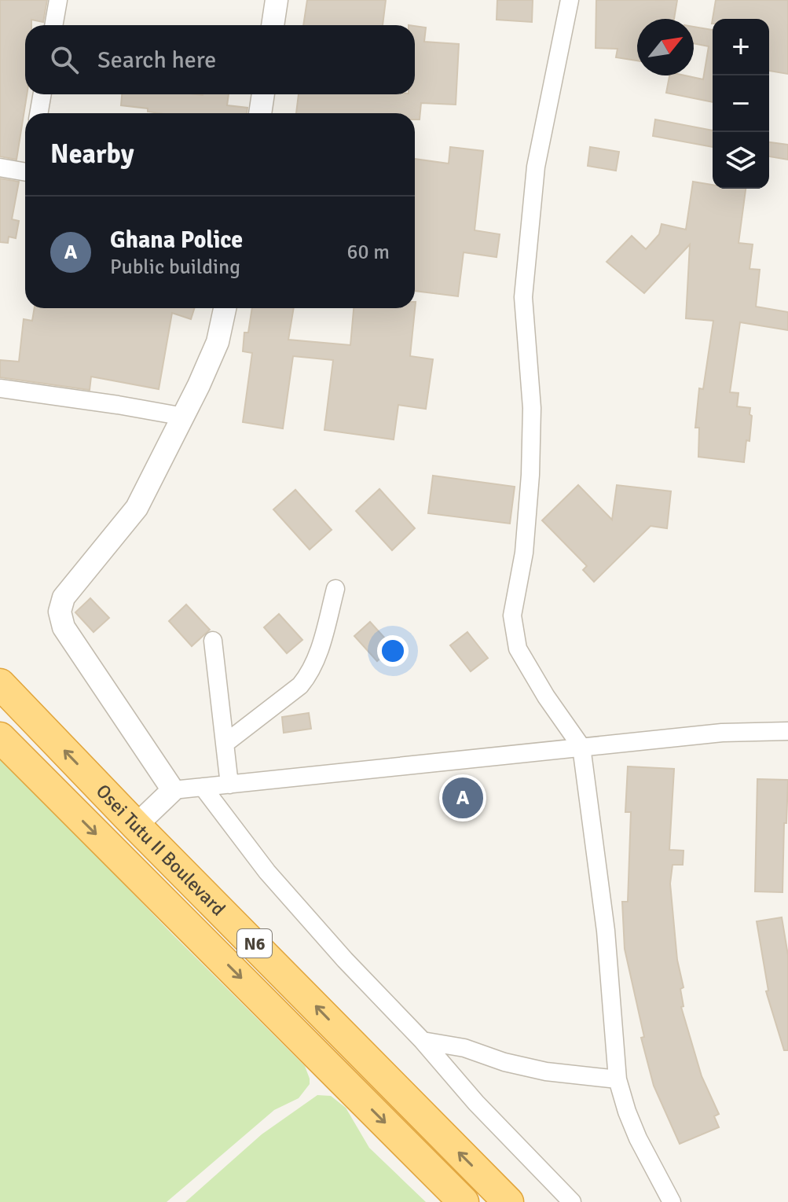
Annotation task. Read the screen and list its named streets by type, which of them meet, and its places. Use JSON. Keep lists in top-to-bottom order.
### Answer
{
  "streets": {
    "highway": ["Osei Tutu II Boulevard", "N6"]
  },
  "north": "top right",
  "page": {
    "map_buttons": ["+", "−"],
    "search": "Search here",
    "heading": "Nearby",
    "list": [
      {
        "mark": "A",
        "name": "Ghana Police",
        "note": "Public building",
        "value": "60 m"
      }
    ],
    "pins": "A"
  }
}
